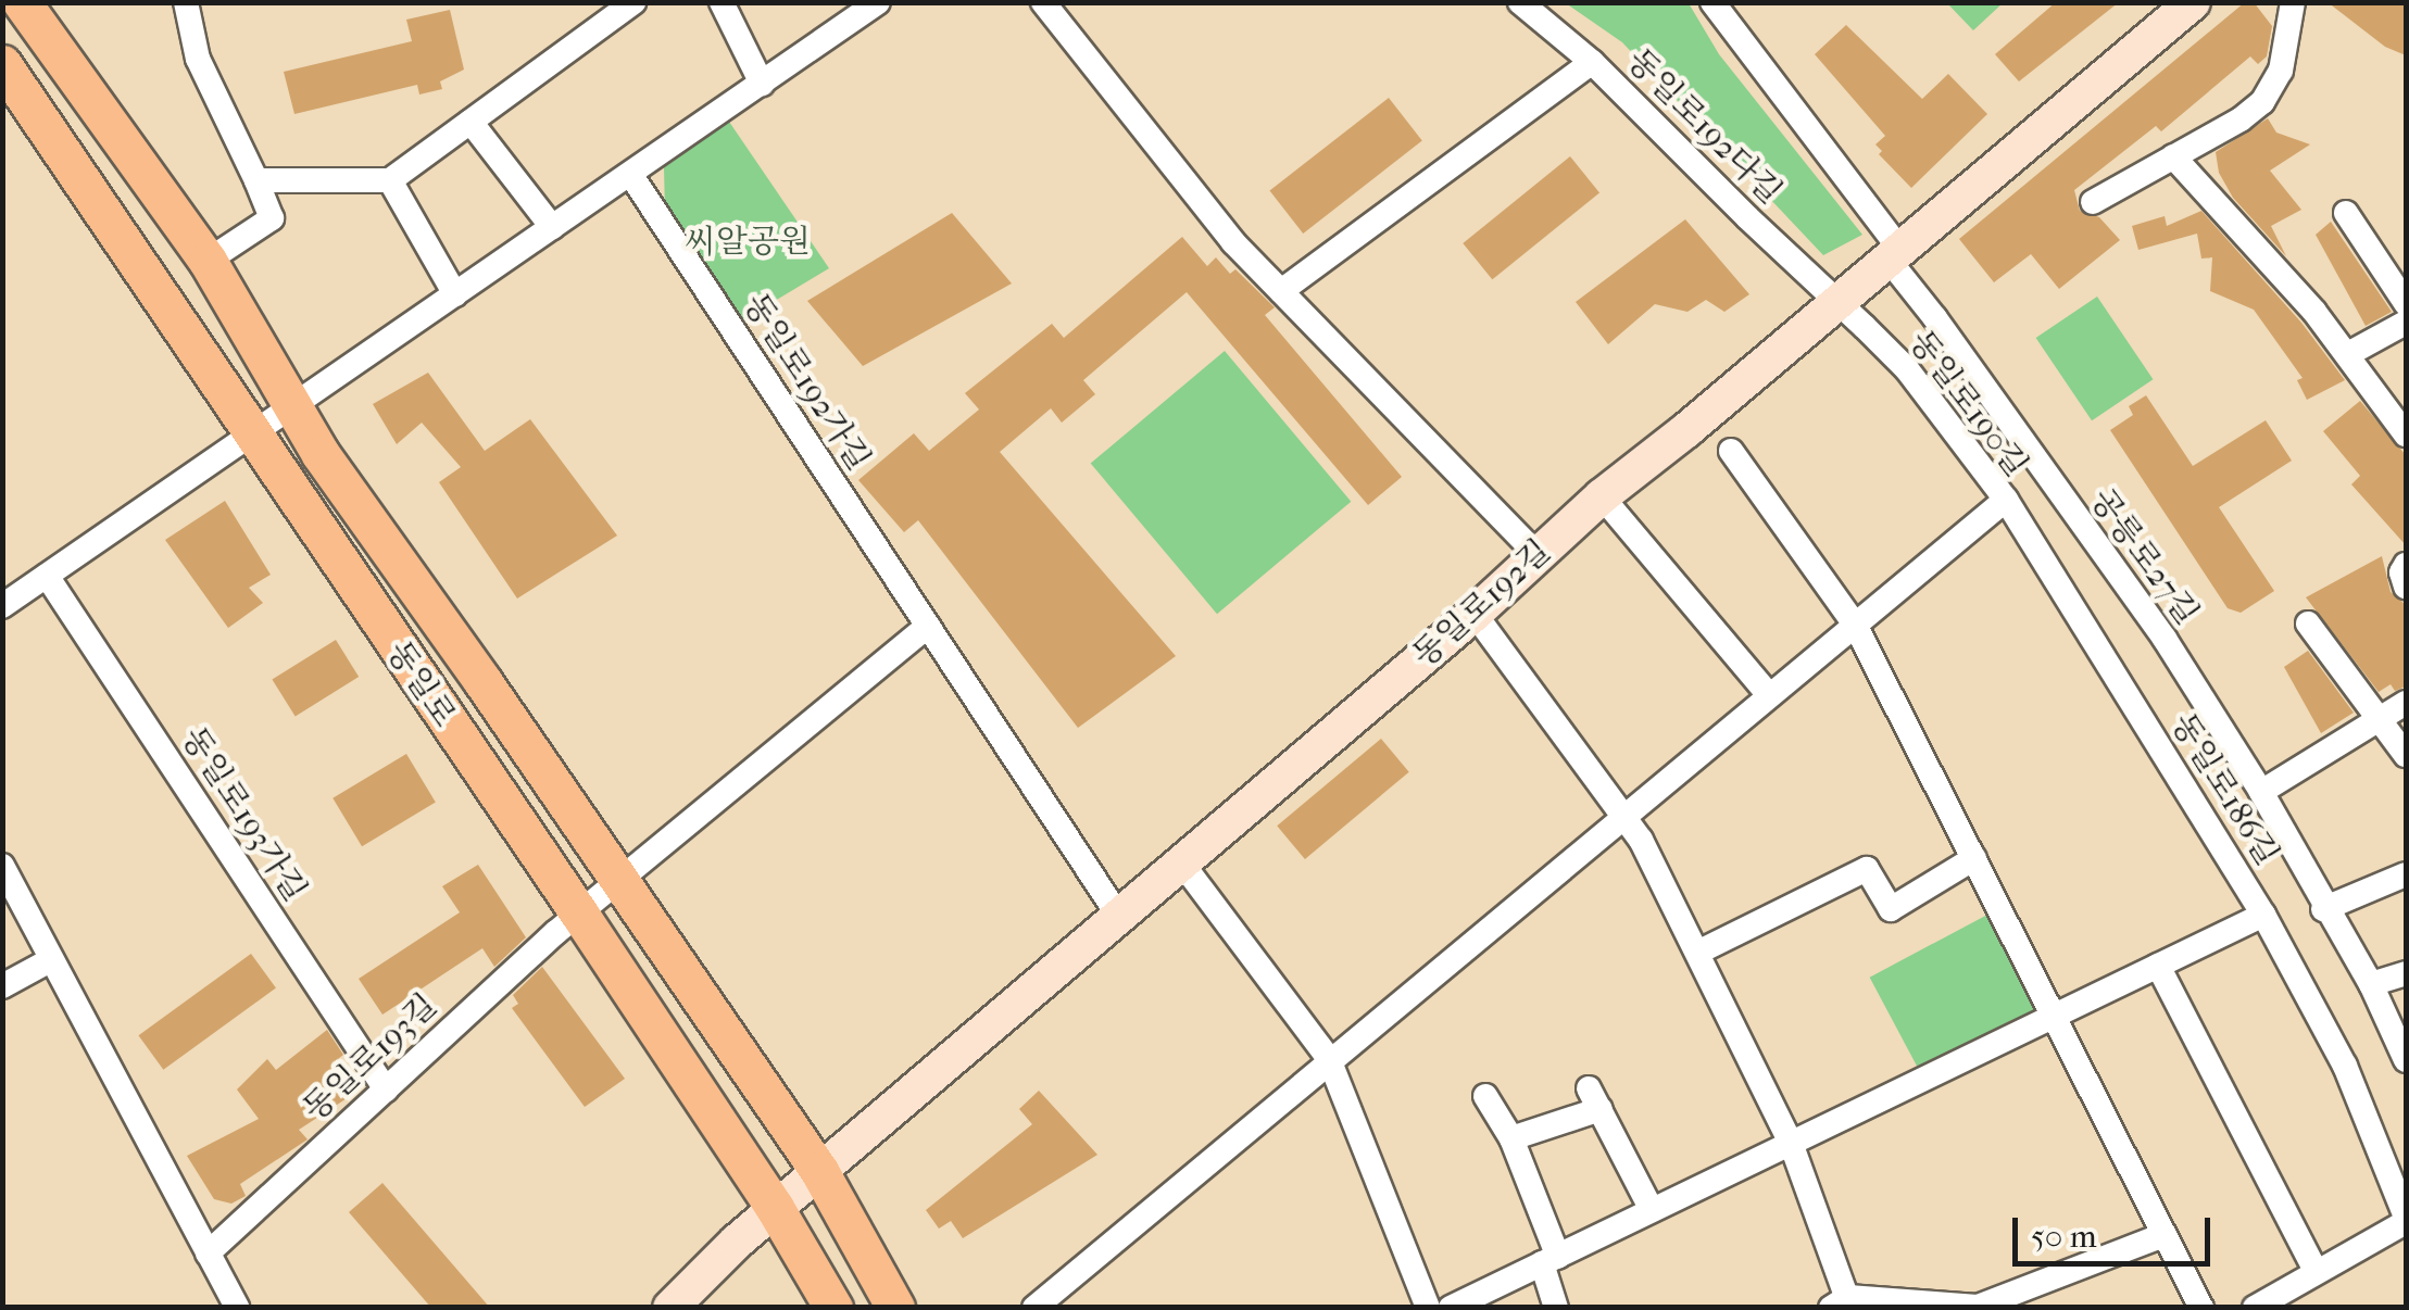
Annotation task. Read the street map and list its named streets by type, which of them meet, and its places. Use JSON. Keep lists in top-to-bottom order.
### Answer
{
  "streets": {
    "main road": ["동일로192길", "동일로"],
    "street": [
      "동일로192다길",
      "동일로192가길",
      "동일로190길",
      "공릉로27길",
      "동일로186길",
      "동일로193가길",
      "동일로193길"
    ]
  },
  "crossings": [
    ["동일로192다길", "동일로190길"],
    ["동일로192다길", "동일로192길"],
    ["동일로192가길", "동일로192길"],
    ["동일로190길", "동일로192길"],
    ["동일로190길", "동일로186길"],
    ["공릉로27길", "동일로192길"],
    ["동일로192길", "동일로"],
    ["동일로", "동일로193길"],
    ["동일로193가길", "동일로193길"]
  ],
  "parks": ["씨알공원"],
  "scale_bar": "50 m"
}
